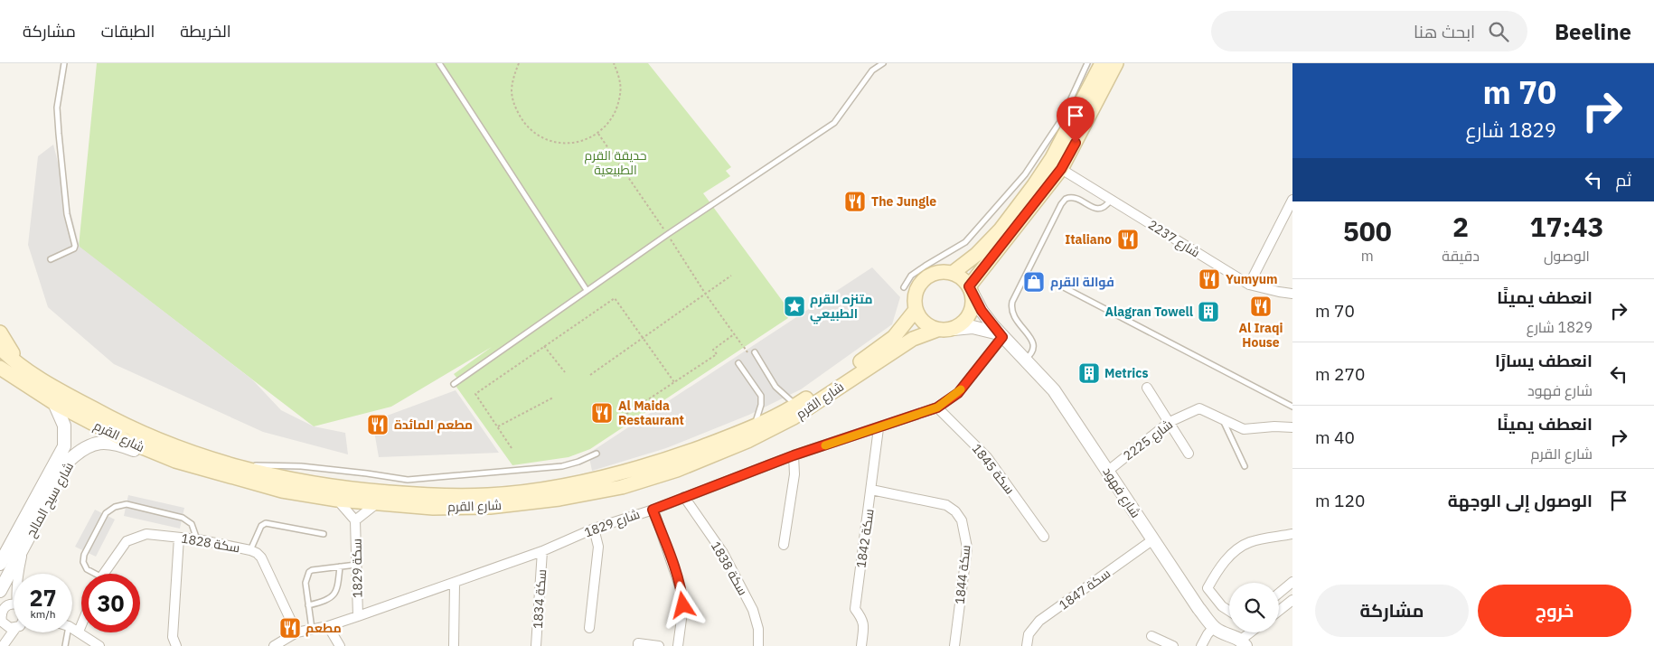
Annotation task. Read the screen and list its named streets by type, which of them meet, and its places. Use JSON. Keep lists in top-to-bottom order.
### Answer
{
  "streets": {
    "main road": ["شارع القرم"],
    "street": [
      "2237 شارع",
      "شارع 2225",
      "1845 سكة",
      "شارع فهود",
      "شارع سيح المالح",
      "1829 شارع",
      "سكة 1842",
      "سكة 1828",
      "سكة 1829",
      "1838 سكة",
      "سكة 1844",
      "سكة 1847",
      "سكة 1834"
    ]
  },
  "crossings": [
    ["شارع القرم", "شارع فهود"],
    ["شارع القرم", "شارع سيح المالح"],
    ["شارع القرم", "سكة 1829"],
    ["شارع 2225", "شارع فهود"],
    ["1845 سكة", "1829 شارع"],
    ["شارع فهود", "1829 شارع"],
    ["شارع فهود", "سكة 1847"],
    ["1829 شارع", "سكة 1842"],
    ["1829 شارع", "سكة 1828"],
    ["1829 شارع", "سكة 1829"],
    ["1829 شارع", "1838 سكة"],
    ["1829 شارع", "سكة 1834"],
    ["سكة 1842", "سكة 1844"]
  ],
  "parks": ["حديقة القرم الطبيعية"],
  "places": {
    "restaurant": [
      "The Jungle",
      "Italiano",
      "Yumyum",
      "Al Iraqi House",
      "Al Maida Restaurant",
      "مطعم المائدة",
      "مطعم"
    ],
    "shop": ["فوالة القرم"],
    "place": ["متنزه القرم الطبيعي"],
    "building": ["Alagran Towell", "Metrics"]
  },
  "page": {
    "header": "Beeline",
    "search": "ابحث هنا",
    "nav": ["الخريطة", "الطبقات", "مشاركة"],
    "turn": ["70 m", "1829 شارع"],
    "then": "ثم",
    "eta": [
      "17:43",
      "الوصول",
      "2",
      "دقيقة",
      "500",
      "m"
    ],
    "list": [
      {
        "name": "انعطف يمينًا",
        "note": "1829 شارع",
        "value": "70 m"
      },
      {
        "name": "انعطف يسارًا",
        "note": "شارع فهود",
        "value": "270 m"
      },
      {
        "name": "انعطف يمينًا",
        "note": "شارع القرم",
        "value": "40 m"
      },
      {
        "name": "الوصول إلى الوجهة",
        "value": "120 m"
      }
    ],
    "speed": "27 km/h",
    "limit": "30",
    "buttons": ["خروج", "مشاركة"]
  }
}
